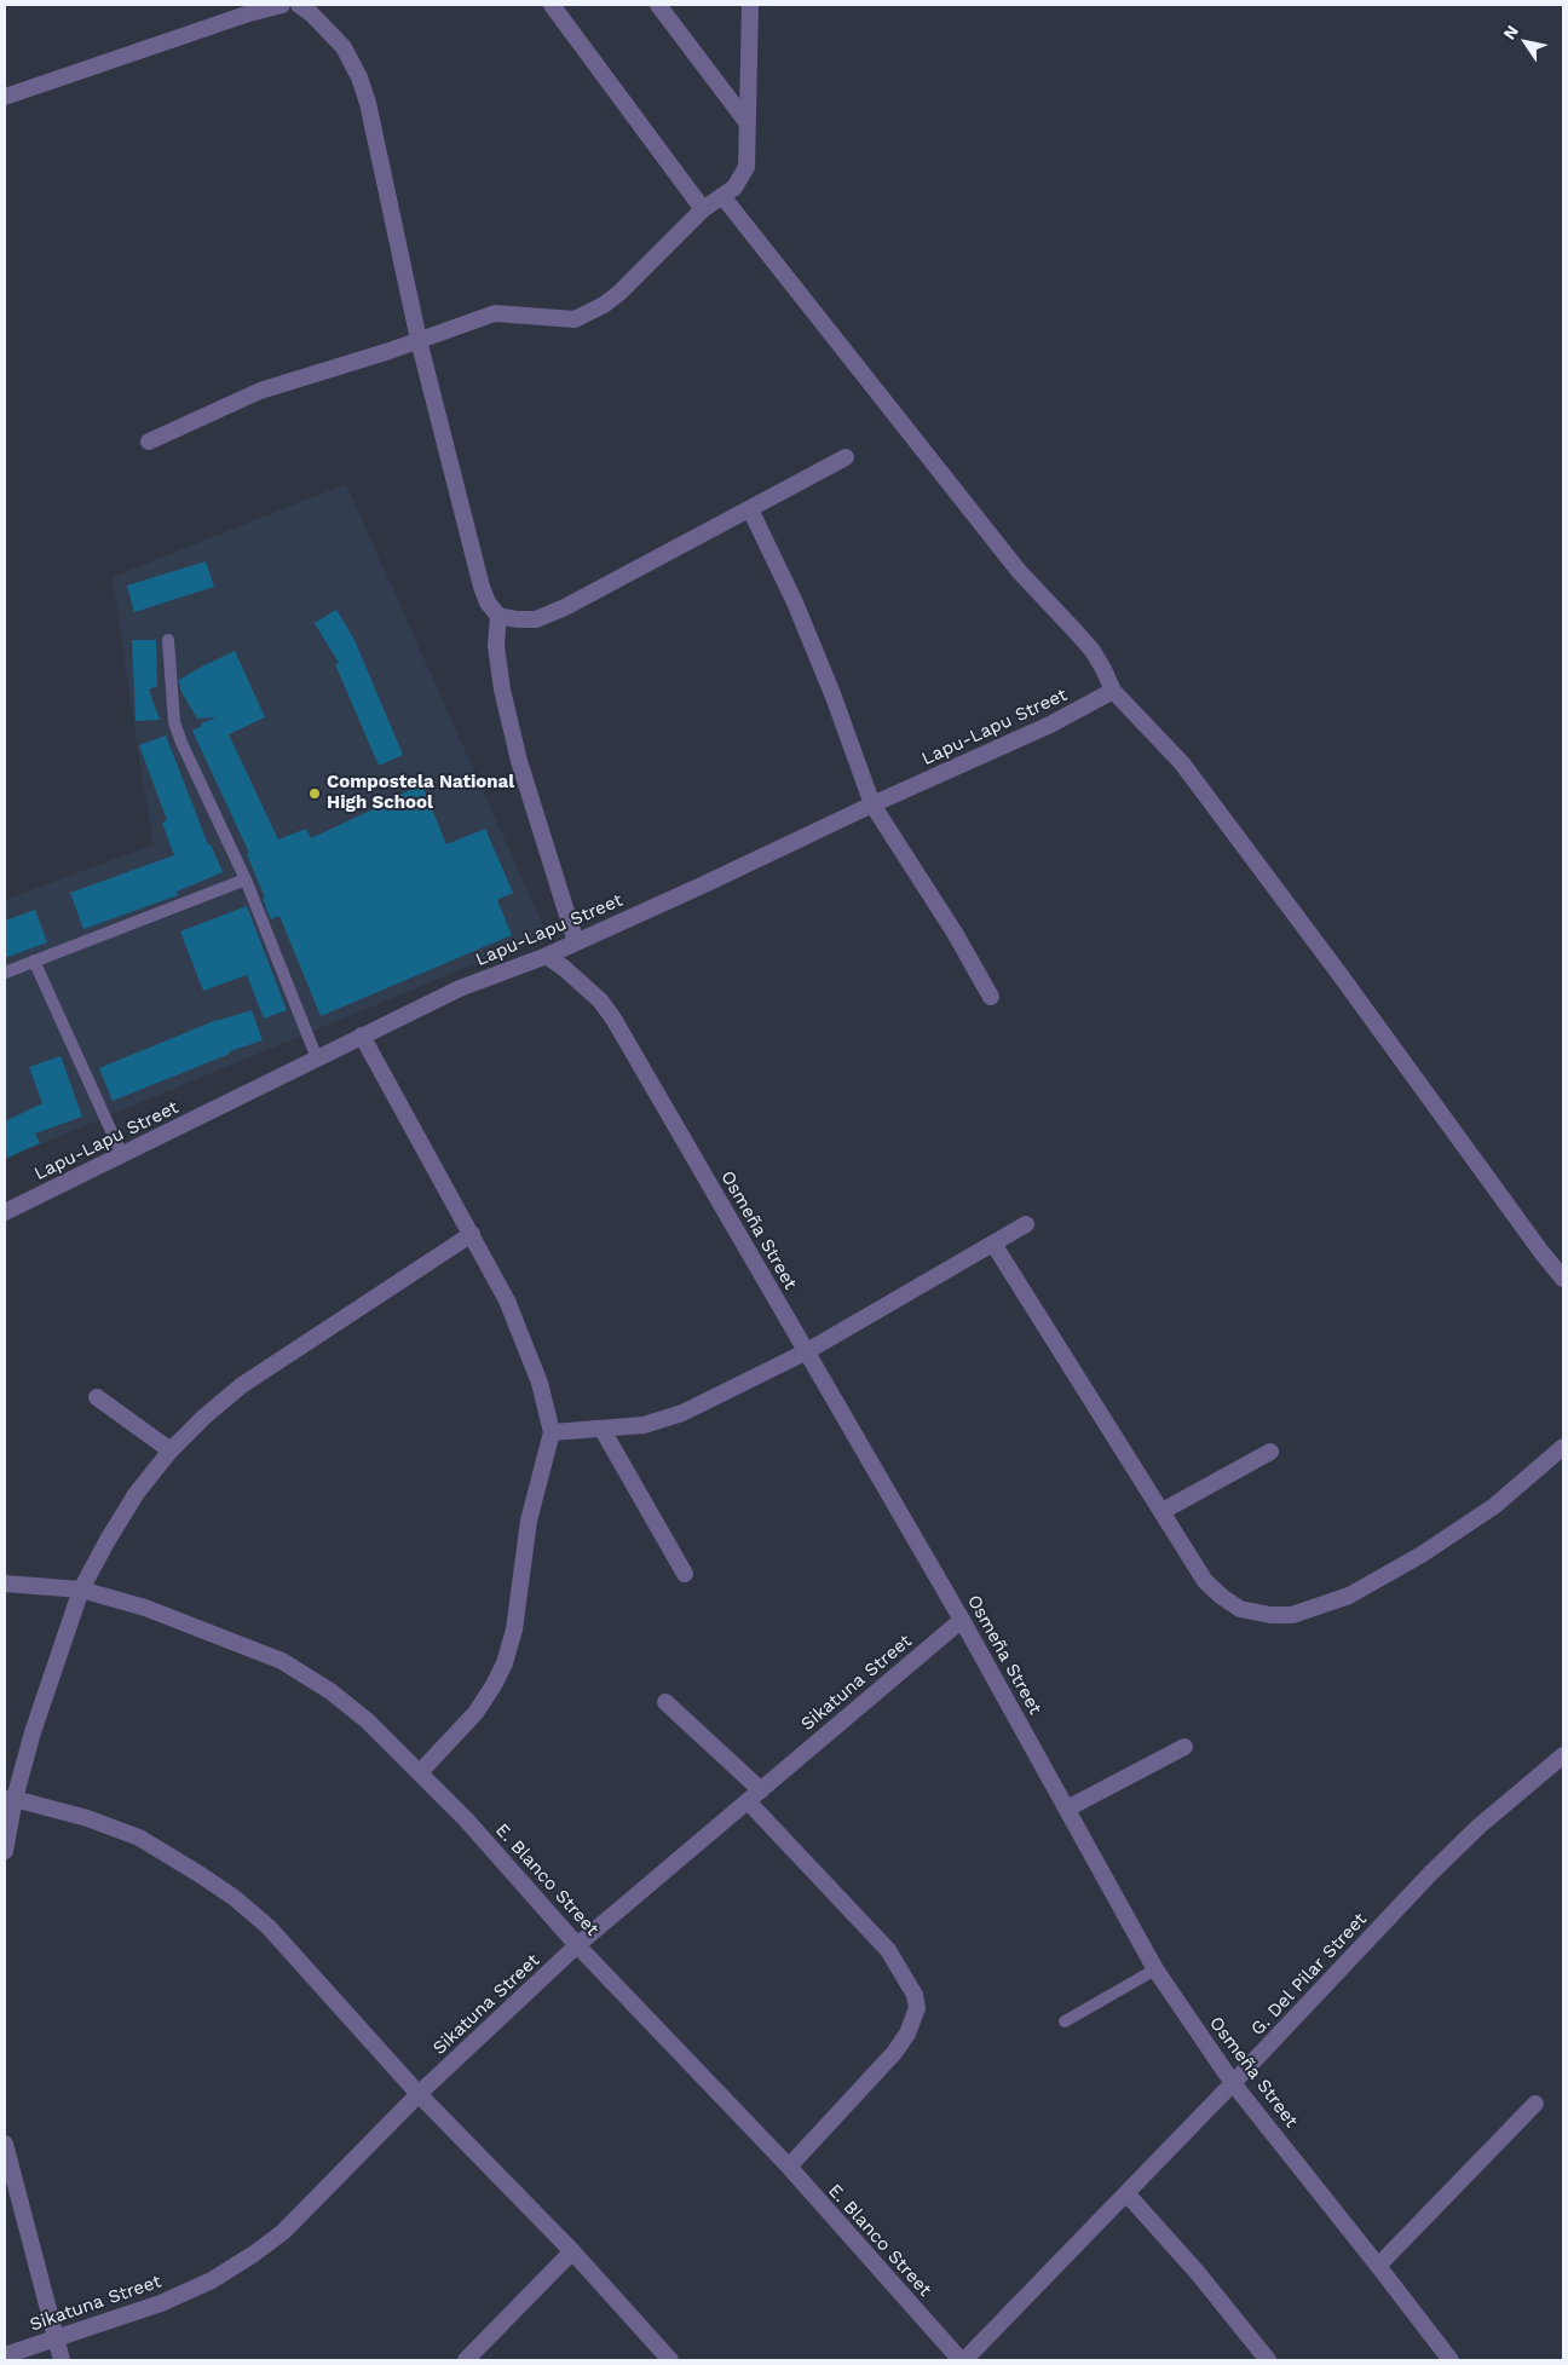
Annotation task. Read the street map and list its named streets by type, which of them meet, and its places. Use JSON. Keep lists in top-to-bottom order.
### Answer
{
  "streets": {
    "street": [
      "Lapu-Lapu Street",
      "Osmeña Street",
      "Sikatuna Street",
      "E. Blanco Street",
      "G. Del Pilar Street"
    ]
  },
  "crossings": [
    ["Lapu-Lapu Street", "Osmeña Street"],
    ["Osmeña Street", "Sikatuna Street"],
    ["Osmeña Street", "G. Del Pilar Street"],
    ["Sikatuna Street", "E. Blanco Street"],
    ["E. Blanco Street", "G. Del Pilar Street"]
  ],
  "places": ["Compostela National High School"],
  "north": "top left"
}
